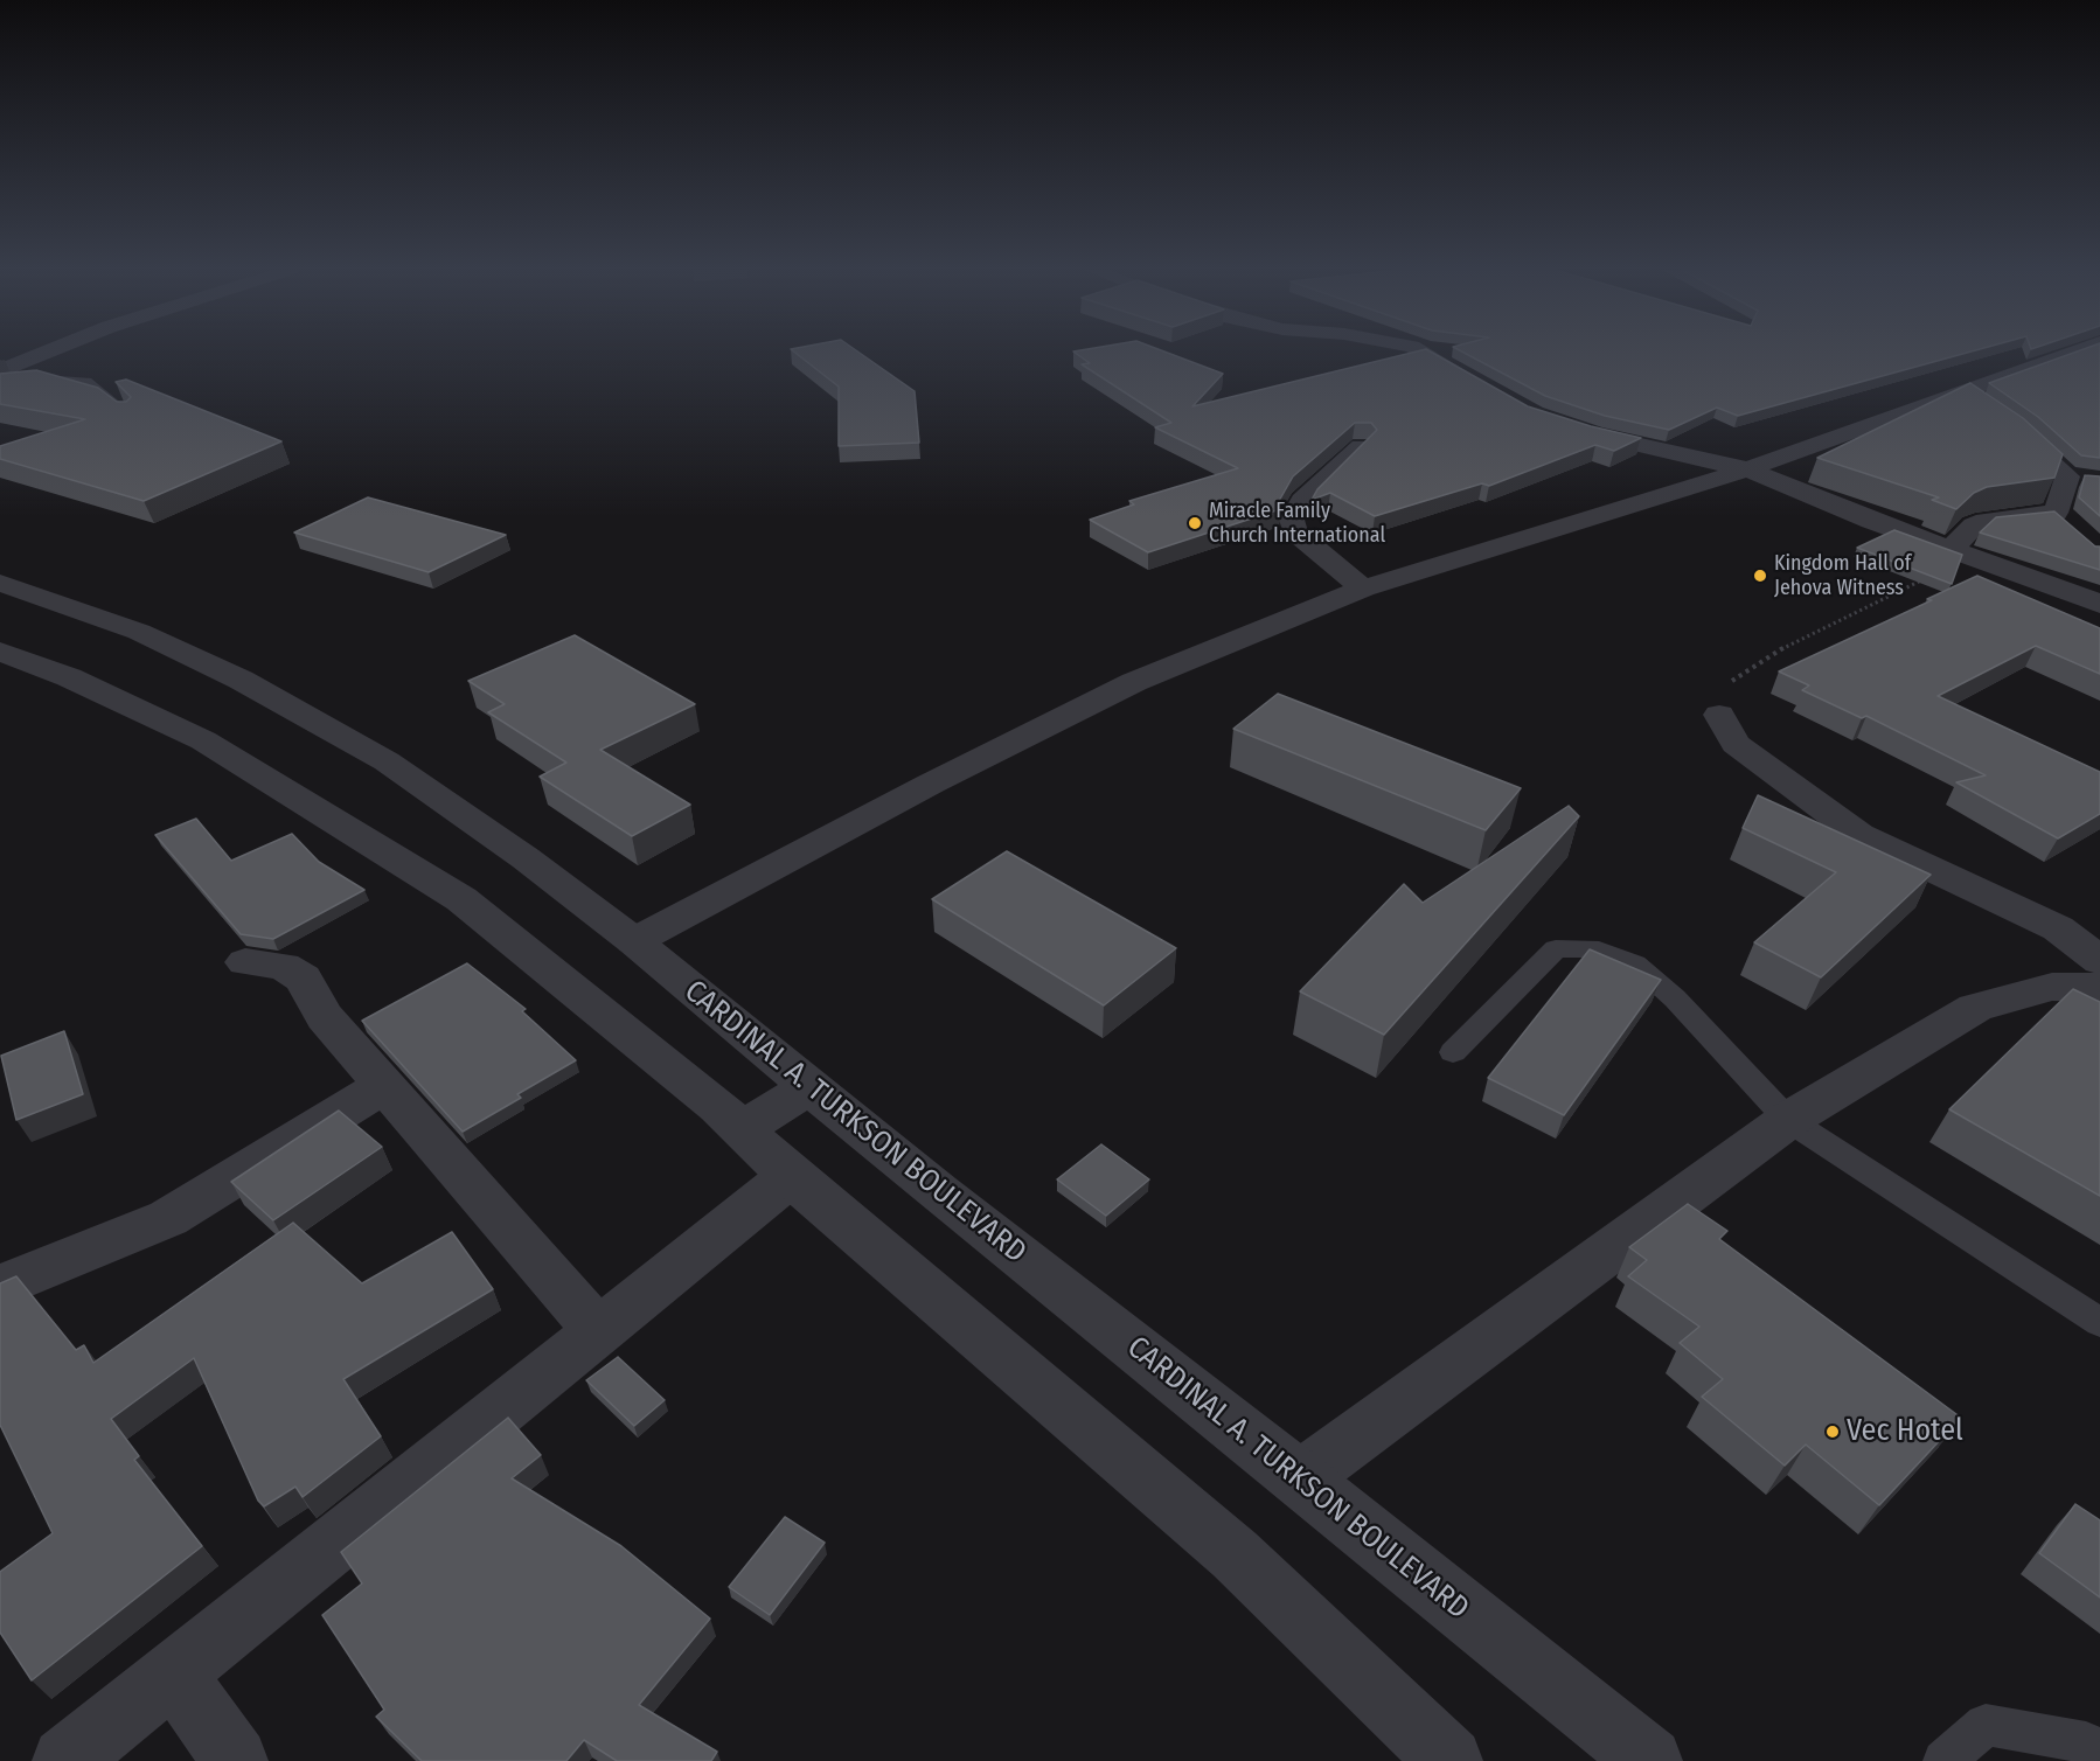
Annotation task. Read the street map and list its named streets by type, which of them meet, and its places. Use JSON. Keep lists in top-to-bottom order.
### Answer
{
  "streets": {
    "street": ["CARDINAL A. TURKSON BOULEVARD"]
  },
  "places": ["Miracle Family Church International", "Kingdom Hall of Jehova Witness", "Vec Hotel"]
}
